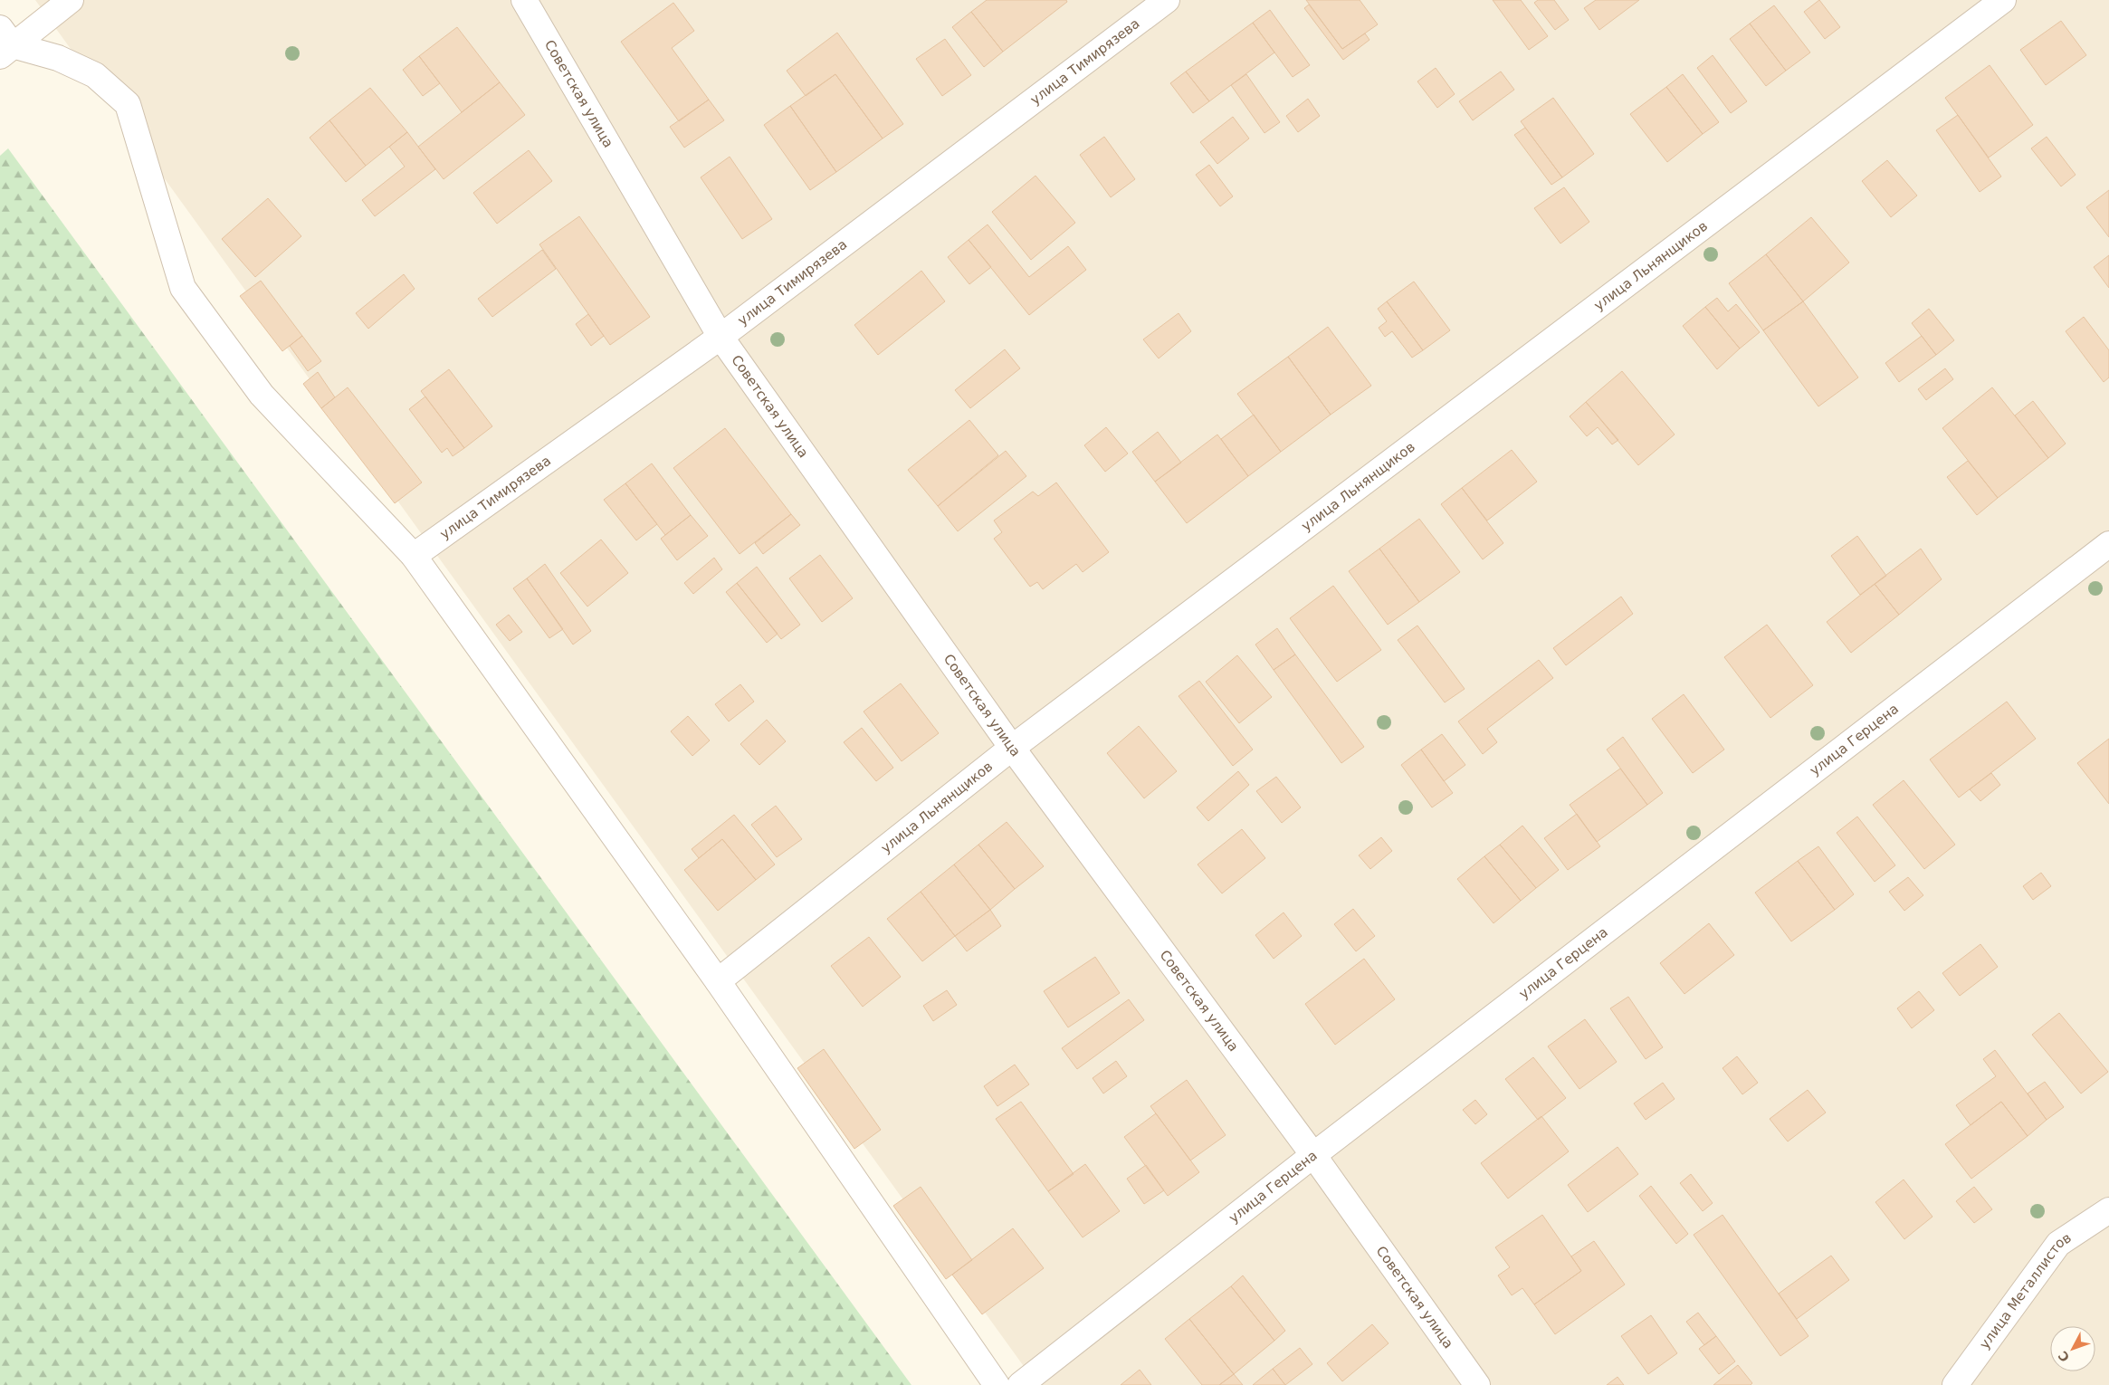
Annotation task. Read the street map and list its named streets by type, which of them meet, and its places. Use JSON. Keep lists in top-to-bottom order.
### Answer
{
  "streets": {
    "street": [
      "улица Тимирязева",
      "Советская улица",
      "улица Льнянщиков",
      "улица Герцена",
      "улица Металлистов"
    ]
  },
  "crossings": [
    ["улица Тимирязева", "Советская улица"],
    ["Советская улица", "улица Льнянщиков"],
    ["Советская улица", "улица Герцена"]
  ],
  "north": "bottom left"
}
